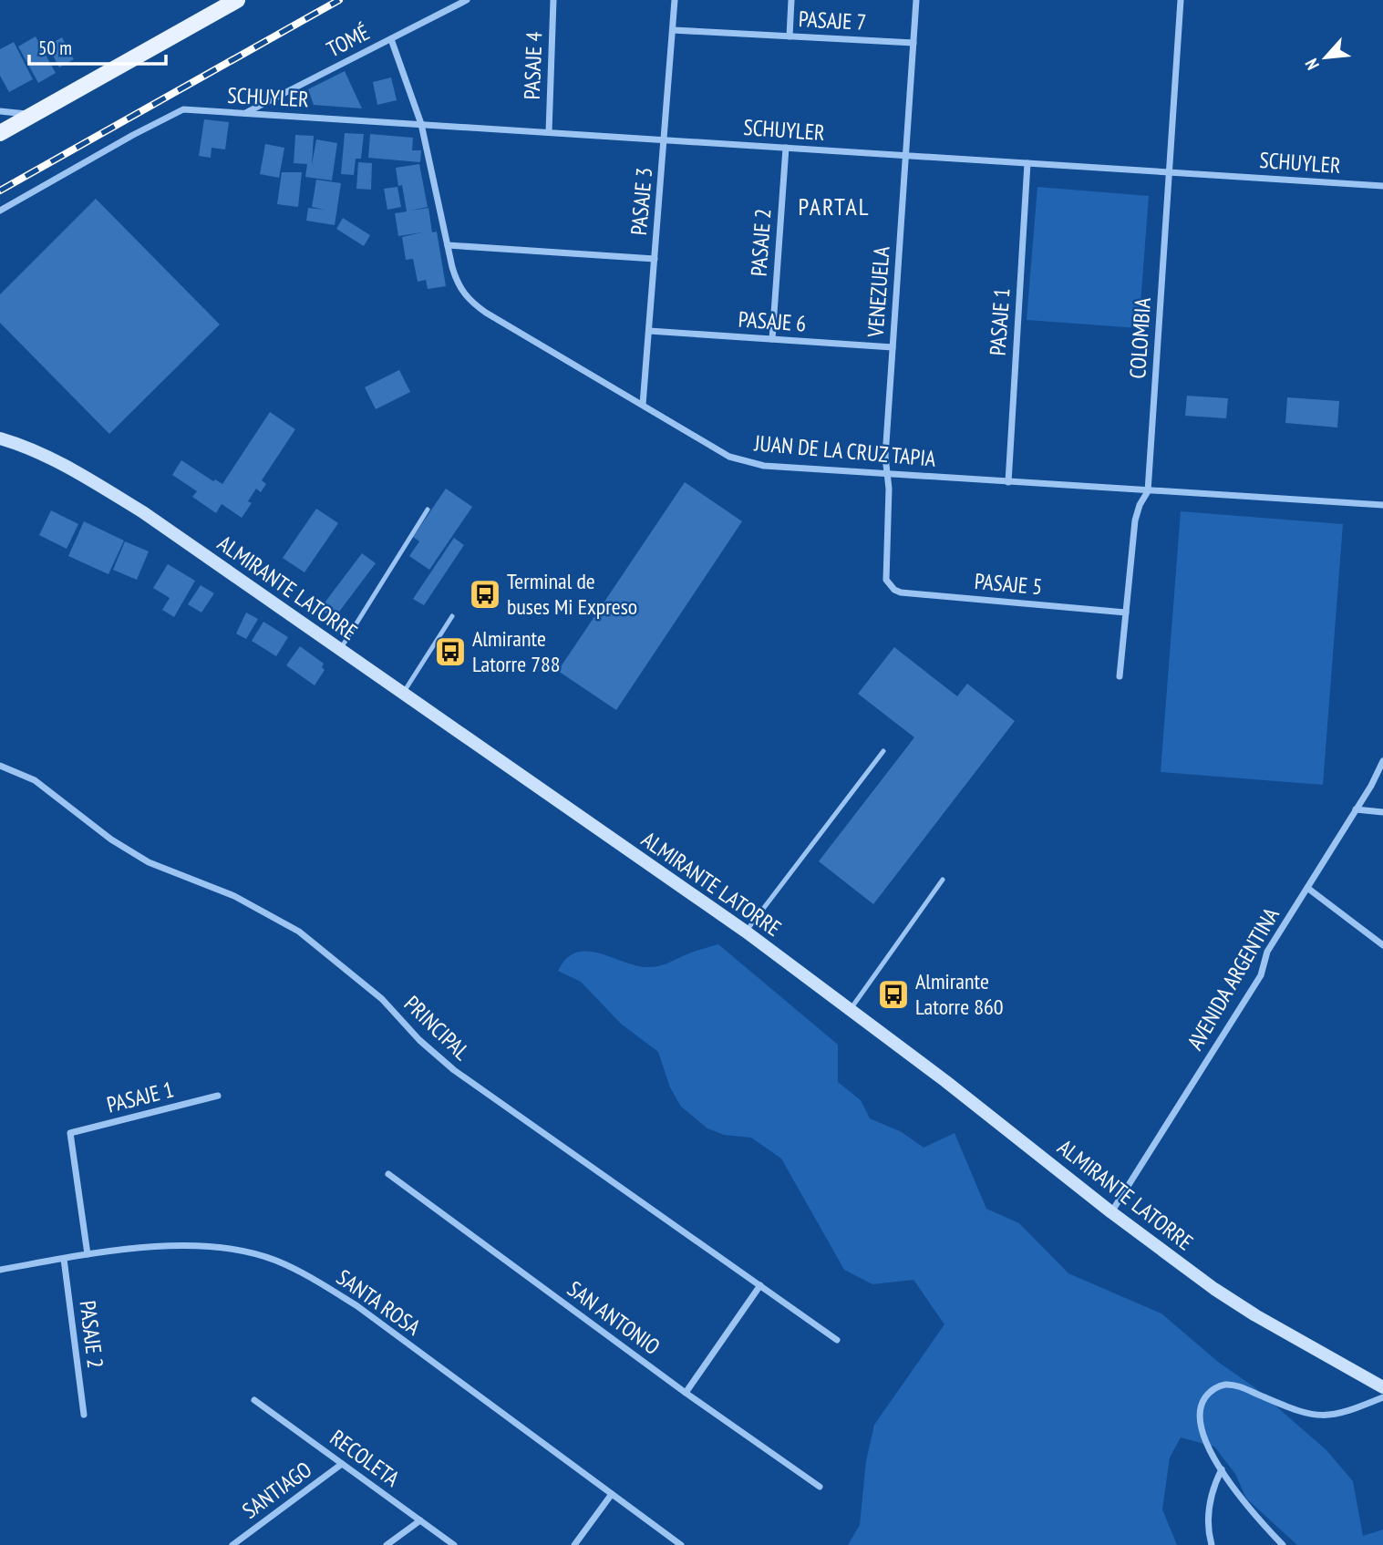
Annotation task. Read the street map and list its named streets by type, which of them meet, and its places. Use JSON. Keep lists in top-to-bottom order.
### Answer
{
  "streets": {
    "main road": ["ALMIRANTE LATORRE"],
    "street": [
      "PASAJE 7",
      "TOMÉ",
      "PASAJE 4",
      "SCHUYLER",
      "PASAJE 3",
      "PASAJE 2",
      "VENEZUELA",
      "PASAJE 6",
      "PASAJE 1",
      "COLOMBIA",
      "JUAN DE LA CRUZ TAPIA",
      "PASAJE 5",
      "AVENIDA ARGENTINA",
      "PRINCIPAL",
      "SANTA ROSA",
      "SAN ANTONIO",
      "RECOLETA",
      "SANTIAGO"
    ]
  },
  "crossings": [
    ["PASAJE 7", "PASAJE 3"],
    ["PASAJE 7", "VENEZUELA"],
    ["TOMÉ", "SCHUYLER"],
    ["TOMÉ", "JUAN DE LA CRUZ TAPIA"],
    ["PASAJE 4", "SCHUYLER"],
    ["SCHUYLER", "PASAJE 3"],
    ["SCHUYLER", "PASAJE 2"],
    ["SCHUYLER", "VENEZUELA"],
    ["SCHUYLER", "PASAJE 1"],
    ["SCHUYLER", "COLOMBIA"],
    ["SCHUYLER", "JUAN DE LA CRUZ TAPIA"],
    ["PASAJE 3", "PASAJE 6"],
    ["PASAJE 3", "JUAN DE LA CRUZ TAPIA"],
    ["PASAJE 2", "PASAJE 6"],
    ["PASAJE 2", "SANTA ROSA"],
    ["VENEZUELA", "PASAJE 6"],
    ["VENEZUELA", "JUAN DE LA CRUZ TAPIA"],
    ["VENEZUELA", "PASAJE 5"],
    ["PASAJE 1", "JUAN DE LA CRUZ TAPIA"],
    ["PASAJE 1", "SANTA ROSA"],
    ["COLOMBIA", "JUAN DE LA CRUZ TAPIA"],
    ["COLOMBIA", "PASAJE 5"],
    ["ALMIRANTE LATORRE", "AVENIDA ARGENTINA"],
    ["RECOLETA", "SANTIAGO"]
  ],
  "districts": ["PARTAL"],
  "places": {
    "bus stop": ["Terminal de buses Mi Expreso", "Almirante Latorre 788", "Almirante Latorre 860"]
  },
  "scale_bar": "50 m",
  "north": "bottom left"
}
